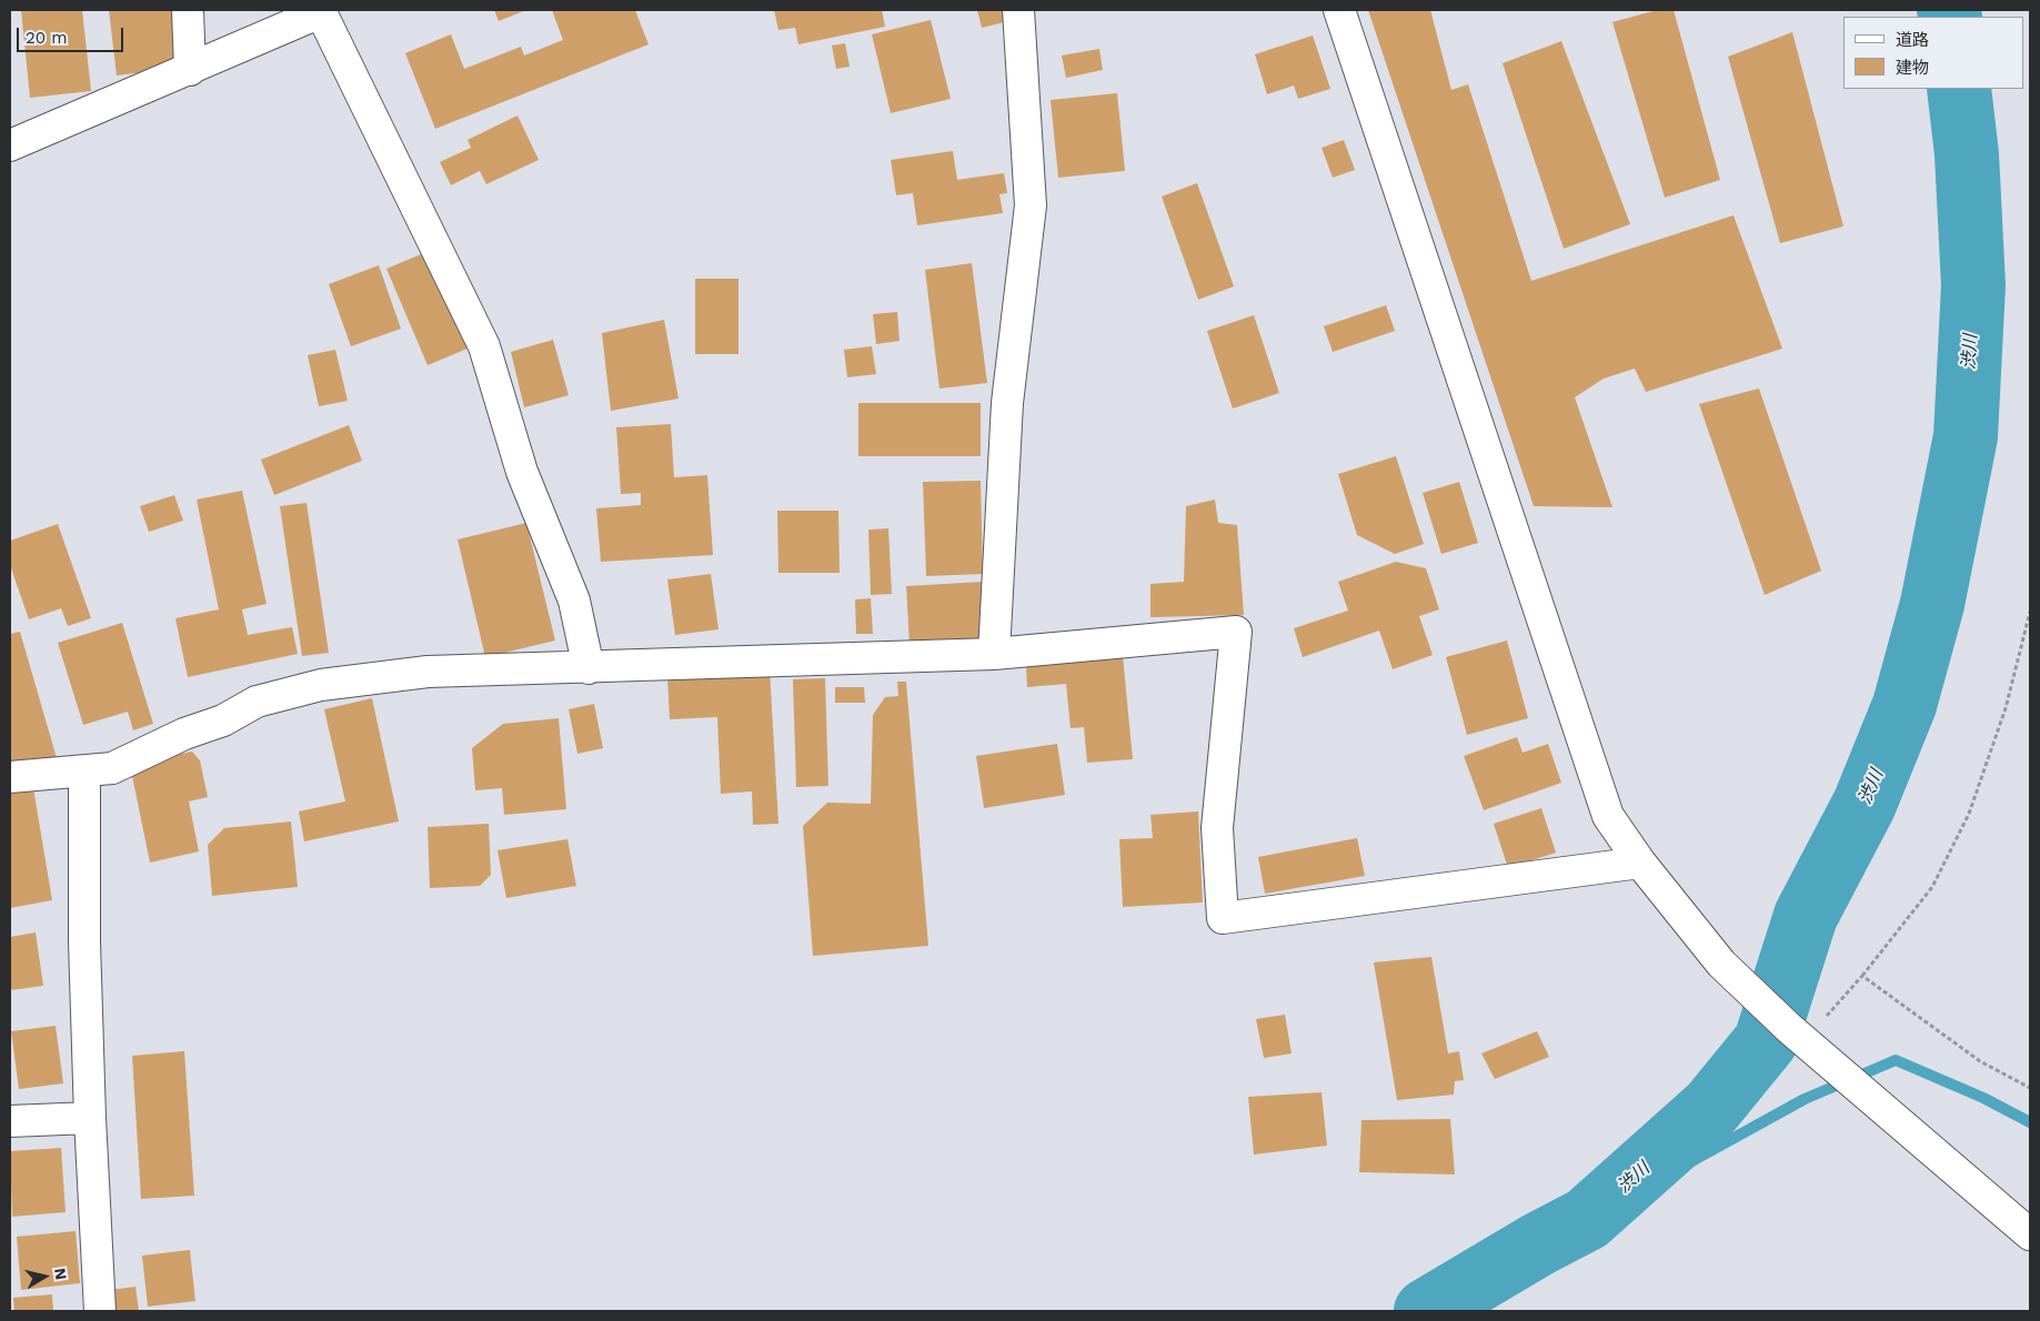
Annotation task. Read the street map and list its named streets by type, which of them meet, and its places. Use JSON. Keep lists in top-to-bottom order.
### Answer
{
  "water": ["渋川"],
  "legend": ["道路", "建物"],
  "scale_bar": "20 m",
  "north": "right"
}
